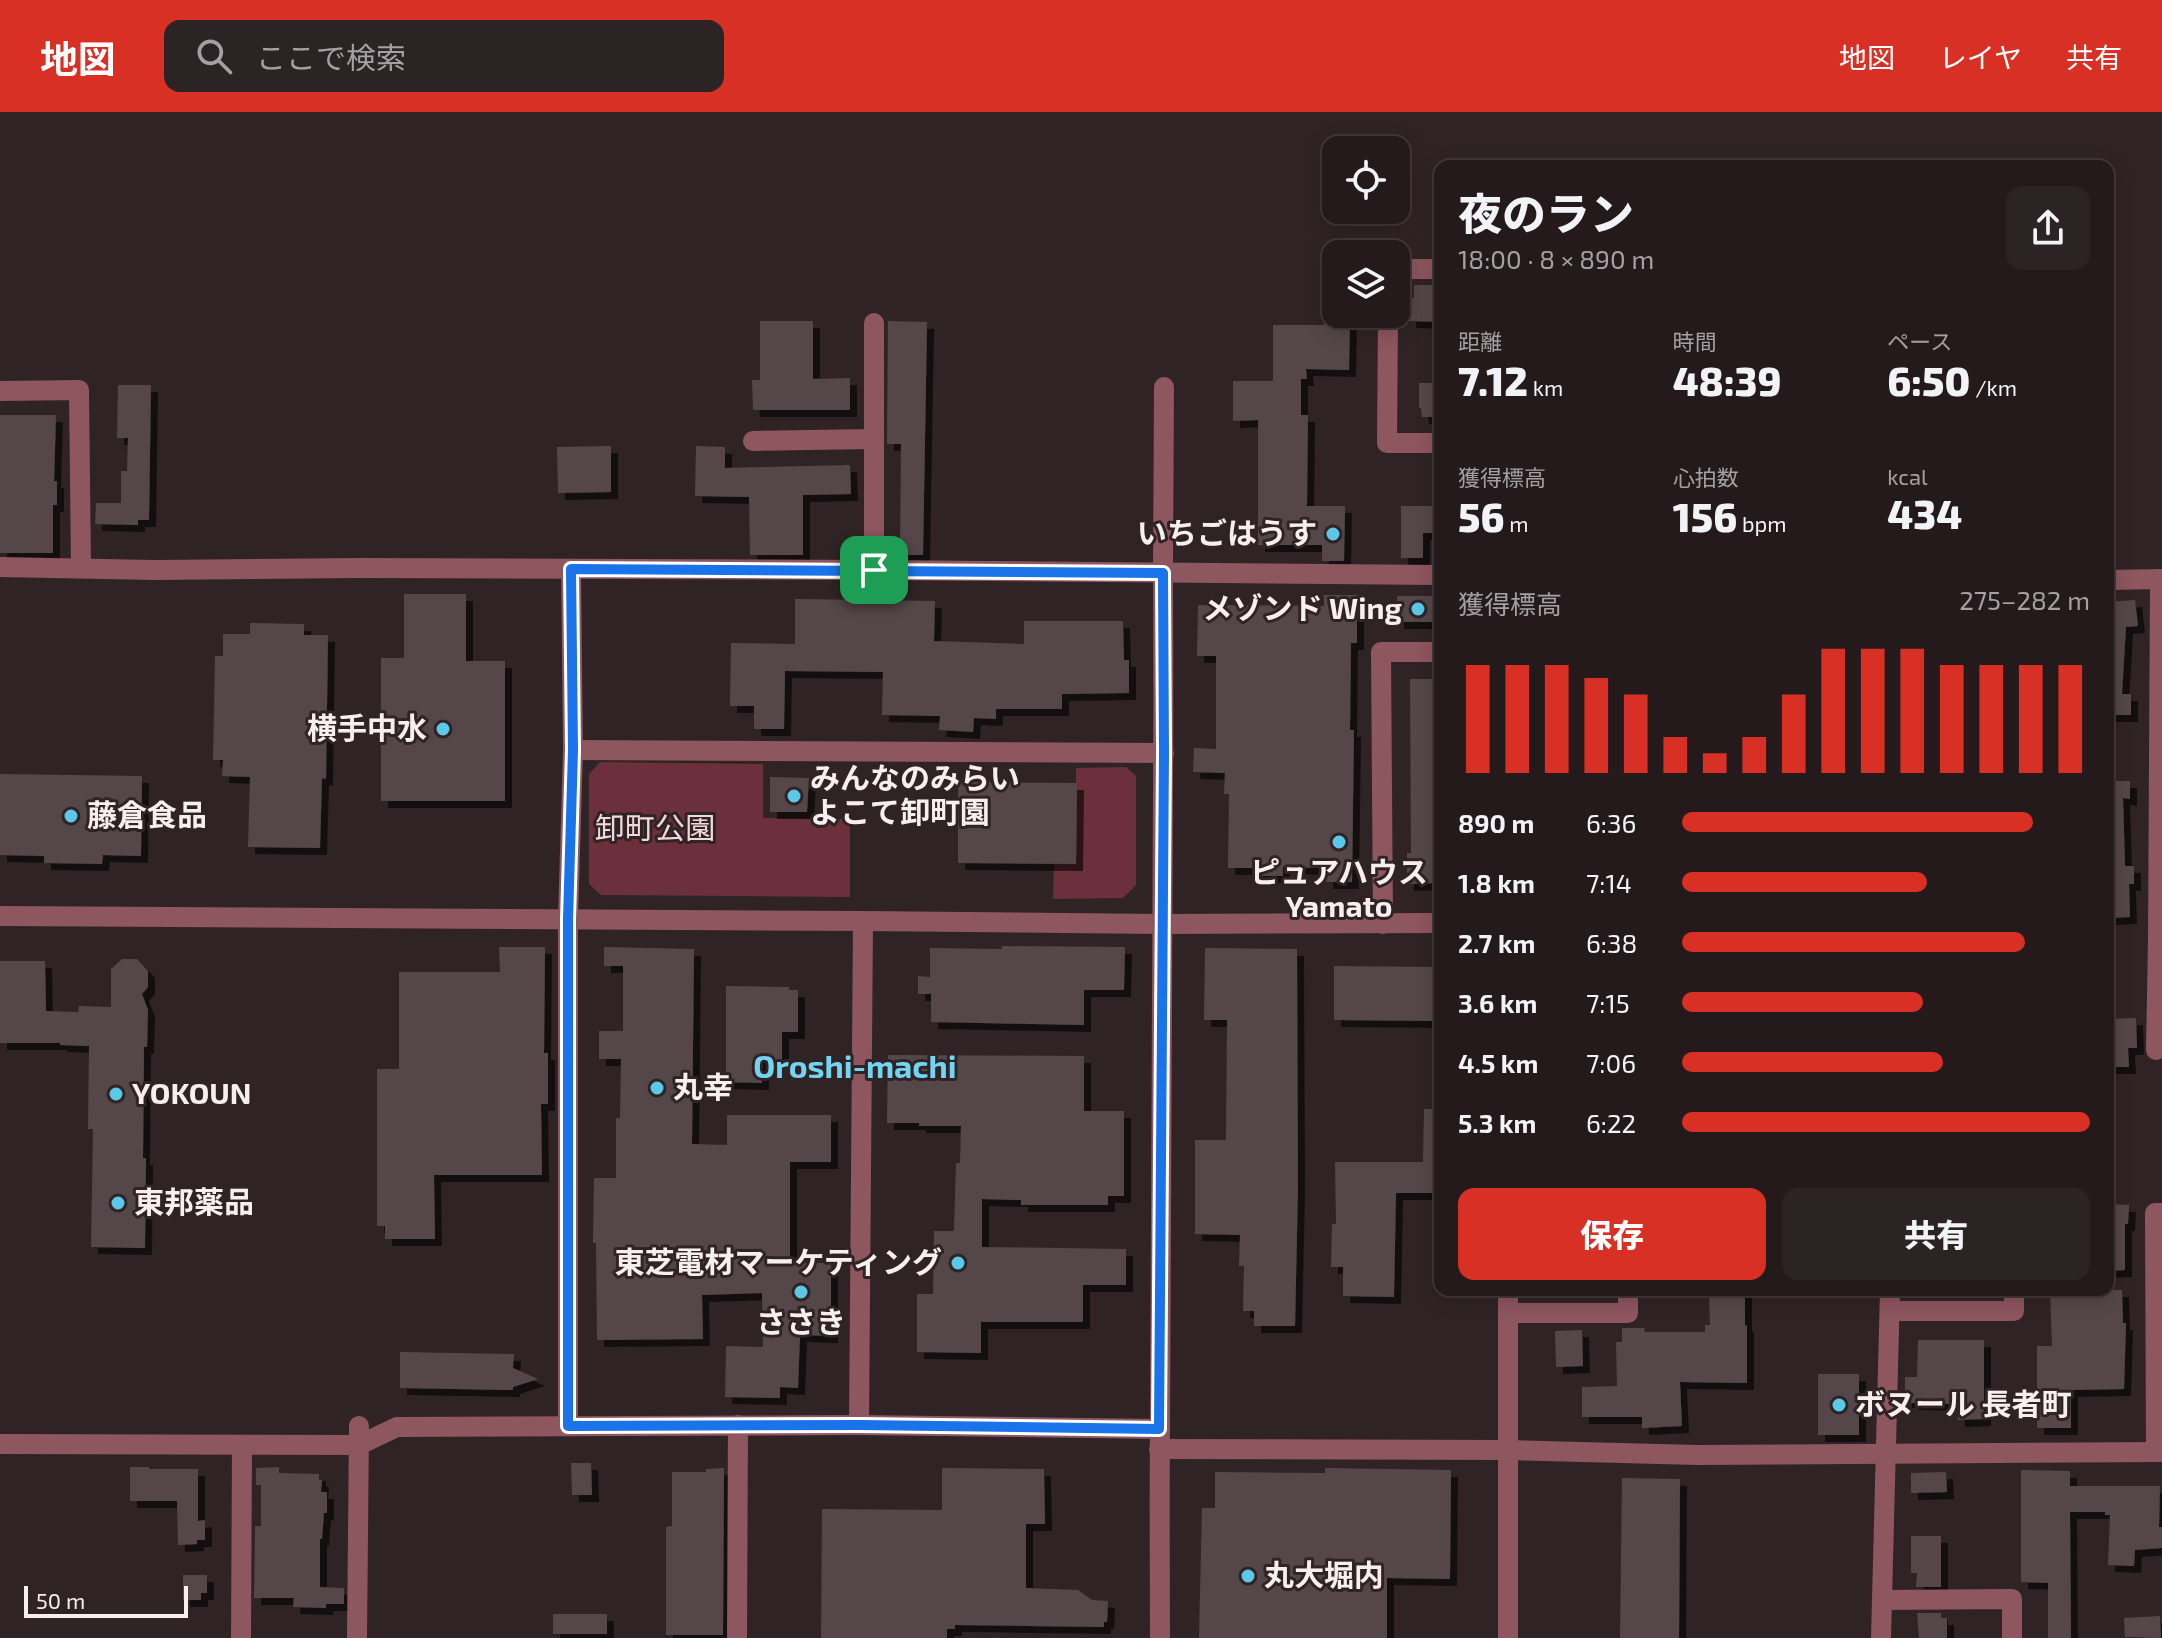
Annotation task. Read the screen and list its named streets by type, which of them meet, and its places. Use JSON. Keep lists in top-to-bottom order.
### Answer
{
  "districts": ["Oroshi-machi"],
  "parks": ["卸町公園"],
  "places": [
    "いちごはうす",
    "メゾンド Wing",
    "横手中水",
    "みんなのみらい よこて卸町園",
    "藤倉食品",
    "ピュアハウス Yamato",
    "丸幸",
    "YOKOUN",
    "東邦薬品",
    "東芝電材マーケティング",
    "ささき",
    "ボヌール 長者町",
    "丸大堀内"
  ],
  "scale_bar": "50 m",
  "page": {
    "header": "地図",
    "search": "ここで検索",
    "nav": ["地図", "レイヤ", "共有"],
    "heading": ["夜のラン", "18:00 · 8 × 890 m"],
    "stats": [
      ["距離", "7.12 km"],
      ["時間", "48:39"],
      ["ペース", "6:50 /km"],
      ["獲得標高", "56 m"],
      ["心拍数", "156 bpm"],
      ["kcal", "434"]
    ],
    "chart": ["獲得標高", "275–282 m"],
    "list": [
      {
        "name": "890 m",
        "note": "6:36"
      },
      {
        "name": "1.8 km",
        "note": "7:14"
      },
      {
        "name": "2.7 km",
        "note": "6:38"
      },
      {
        "name": "3.6 km",
        "note": "7:15"
      },
      {
        "name": "4.5 km",
        "note": "7:06"
      },
      {
        "name": "5.3 km",
        "note": "6:22"
      }
    ],
    "buttons": ["保存", "共有"],
    "scale": "50 m"
  }
}
